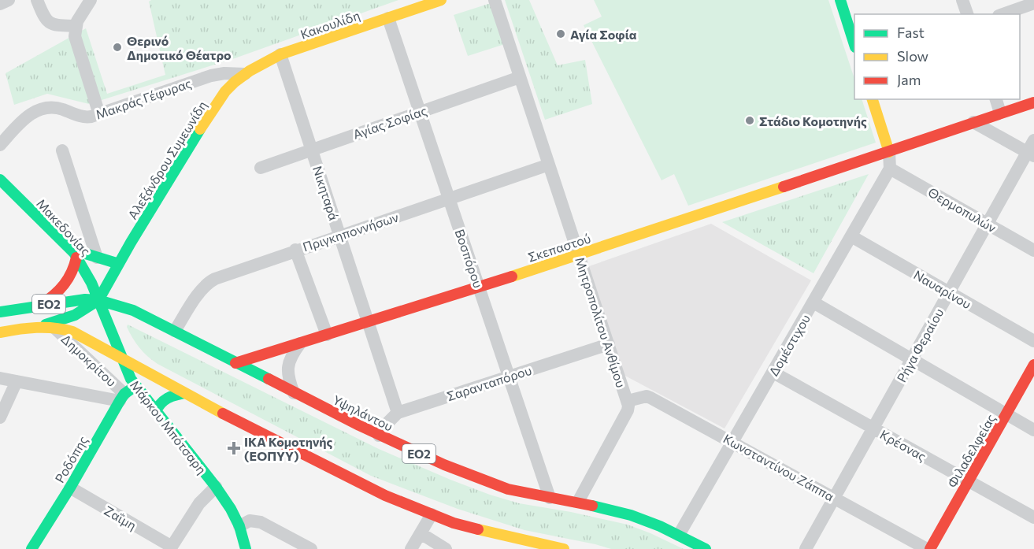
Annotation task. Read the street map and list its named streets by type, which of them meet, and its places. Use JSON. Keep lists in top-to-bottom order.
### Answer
{
  "streets": {
    "main road": [
      "Κακουλίδη",
      "Αλεξάνδρου Συμεωνίδη",
      "Μακεδονίας",
      "Σκεπαστού",
      "ΕΟ2",
      "Δημοκρίτου",
      "Υψηλάντου",
      "Μάρκου Μπότσαρη",
      "Φιλαδελφείας",
      "Ροδόπης"
    ],
    "street": [
      "Μακράς Γέφυρας",
      "Αγίας Σοφίας",
      "Νικηταρά",
      "Θερμοπυλών",
      "Πριγκηποννήσων",
      "Βοσπόρου",
      "Ναυαρίνου",
      "Μητροπολίτου Ανθίμου",
      "Δομέστιχου",
      "Ρήγα Φεραίου",
      "Σαρανταπόρου",
      "Κρέσνας",
      "Κωνσταντίνου Ζάππα",
      "Ζαΐμη"
    ]
  },
  "crossings": [
    ["Κακουλίδη", "Αλεξάνδρου Συμεωνίδη"],
    ["Κακουλίδη", "Νικηταρά"],
    ["Κακουλίδη", "Βοσπόρου"],
    ["Μακράς Γέφυρας", "Αλεξάνδρου Συμεωνίδη"],
    ["Αγίας Σοφίας", "Νικηταρά"],
    ["Αγίας Σοφίας", "Βοσπόρου"],
    ["Αγίας Σοφίας", "Μητροπολίτου Ανθίμου"],
    ["Αλεξάνδρου Συμεωνίδη", "Νικηταρά"],
    ["Αλεξάνδρου Συμεωνίδη", "Μακεδονίας"],
    ["Αλεξάνδρου Συμεωνίδη", "ΕΟ2"],
    ["Αλεξάνδρου Συμεωνίδη", "Υψηλάντου"],
    ["Αλεξάνδρου Συμεωνίδη", "Μάρκου Μπότσαρη"],
    ["Νικηταρά", "Πριγκηποννήσων"],
    ["Νικηταρά", "Σκεπαστού"],
    ["Νικηταρά", "Σαρανταπόρου"],
    ["Θερμοπυλών", "Δομέστιχου"],
    ["Θερμοπυλών", "Ρήγα Φεραίου"],
    ["Μακεδονίας", "ΕΟ2"],
    ["Μακεδονίας", "Υψηλάντου"],
    ["Μακεδονίας", "Μάρκου Μπότσαρη"],
    ["Πριγκηποννήσων", "Βοσπόρου"],
    ["Πριγκηποννήσων", "Μητροπολίτου Ανθίμου"],
    ["Πριγκηποννήσων", "Υψηλάντου"],
    ["Σκεπαστού", "Βοσπόρου"],
    ["Σκεπαστού", "Μητροπολίτου Ανθίμου"],
    ["Σκεπαστού", "Υψηλάντου"],
    ["Βοσπόρου", "Σαρανταπόρου"],
    ["Βοσπόρου", "Υψηλάντου"],
    ["Ναυαρίνου", "Δομέστιχου"],
    ["Ναυαρίνου", "Ρήγα Φεραίου"],
    ["ΕΟ2", "Δημοκρίτου"],
    ["ΕΟ2", "Υψηλάντου"],
    ["ΕΟ2", "Μάρκου Μπότσαρη"],
    ["Μητροπολίτου Ανθίμου", "Σαρανταπόρου"],
    ["Μητροπολίτου Ανθίμου", "Υψηλάντου"],
    ["Μητροπολίτου Ανθίμου", "Κωνσταντίνου Ζάππα"],
    ["Δομέστιχου", "Υψηλάντου"],
    ["Δομέστιχου", "Κρέσνας"],
    ["Δομέστιχου", "Κωνσταντίνου Ζάππα"],
    ["Ρήγα Φεραίου", "Κρέσνας"],
    ["Ρήγα Φεραίου", "Κωνσταντίνου Ζάππα"],
    ["Δημοκρίτου", "Μάρκου Μπότσαρη"],
    ["Δημοκρίτου", "Ροδόπης"],
    ["Υψηλάντου", "Μάρκου Μπότσαρη"],
    ["Μάρκου Μπότσαρη", "Ροδόπης"],
    ["Κρέσνας", "Φιλαδελφείας"],
    ["Φιλαδελφείας", "Κωνσταντίνου Ζάππα"],
    ["Ροδόπης", "Ζαΐμη"]
  ],
  "places": {
    "other": ["Αγία Σοφία", "Θερινό Δημοτικό Θέατρο", "Στάδιο Κομοτηνής"],
    "health": ["ΙΚΑ Κομοτηνής (ΕΟΠΥΥ)"]
  },
  "legend": ["Fast", "Slow", "Jam"]
}
